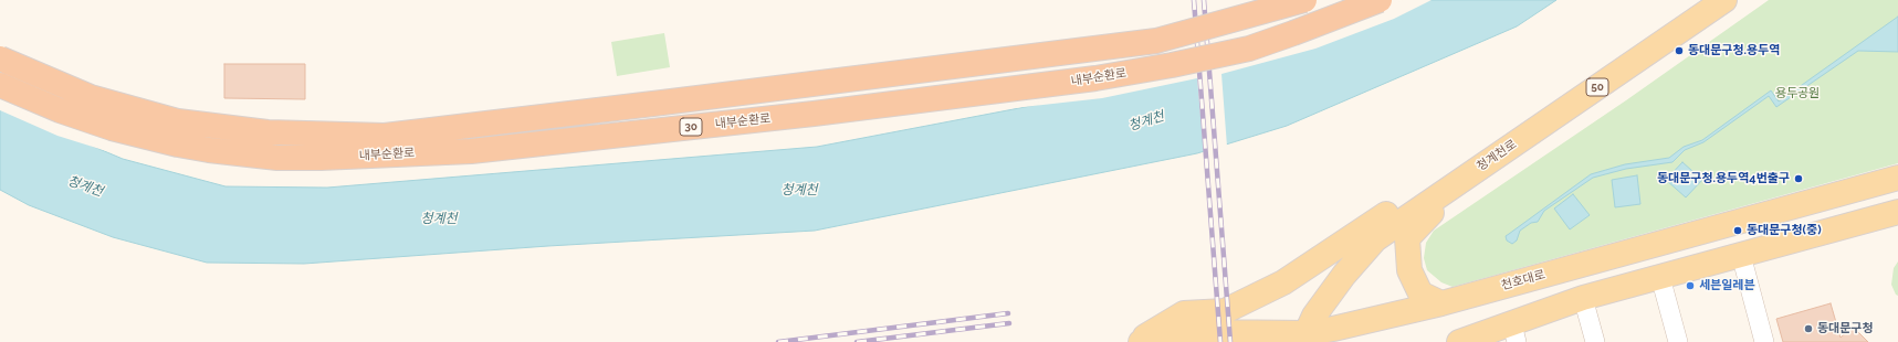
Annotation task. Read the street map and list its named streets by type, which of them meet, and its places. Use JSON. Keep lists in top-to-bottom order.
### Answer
{
  "streets": {
    "highway": ["내부순환로", "30"],
    "main road": ["50", "청계천로", "천호대로"]
  },
  "crossings": [
    ["청계천로", "천호대로"]
  ],
  "water": ["청계천"],
  "parks": ["용두공원"],
  "places": [
    "동대문구청.용두역",
    "동대문구청.용두역4번출구",
    "동대문구청(중)",
    "세븐일레븐",
    "동대문구청"
  ]
}
